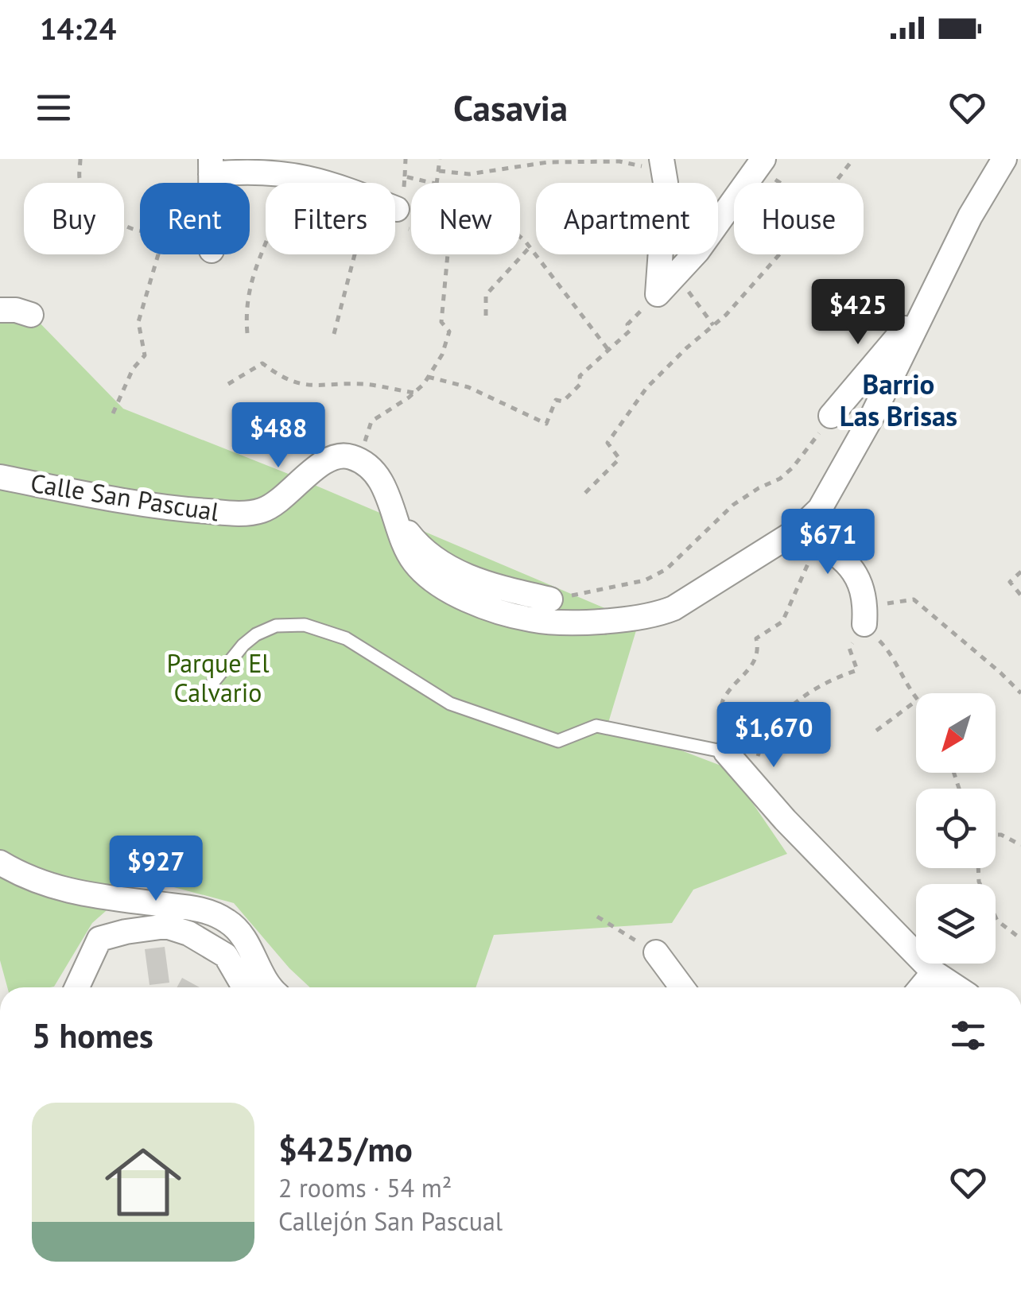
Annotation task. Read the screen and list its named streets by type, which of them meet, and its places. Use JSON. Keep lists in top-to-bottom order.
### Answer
{
  "streets": {
    "street": ["Calle San Pascual"]
  },
  "districts": ["Barrio Las Brisas"],
  "parks": ["Parque El Calvario"],
  "north": "bottom left",
  "page": {
    "status": "14:24",
    "header": "Casavia",
    "chip": [
      "Buy",
      "Rent",
      "Filters",
      "New",
      "Apartment",
      "House"
    ],
    "price": [
      "$425",
      "$488",
      "$671",
      "$1,670",
      "$927"
    ],
    "heading": "5 homes",
    "list": [
      {
        "name": "$425/mo",
        "note": "2 rooms · 54 m² · Callejón San Pascual"
      }
    ]
  }
}
